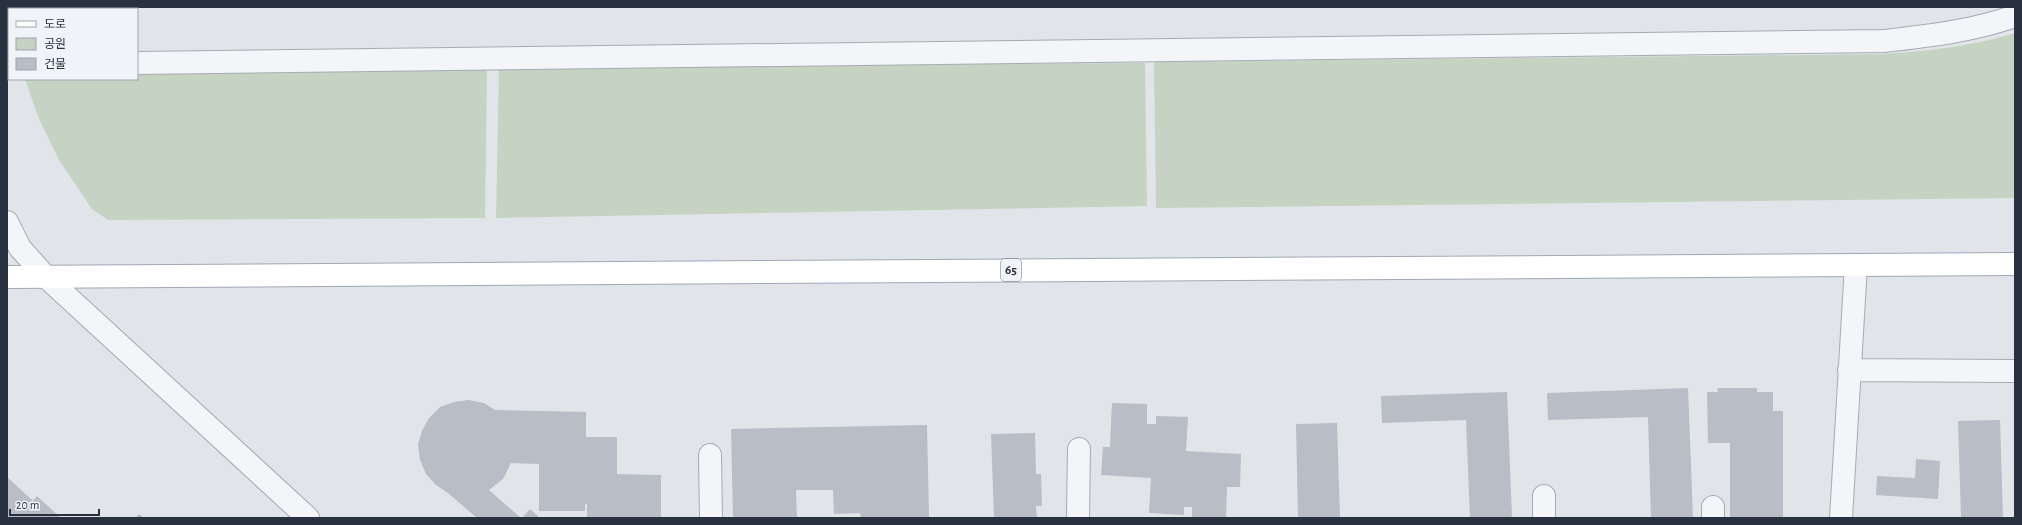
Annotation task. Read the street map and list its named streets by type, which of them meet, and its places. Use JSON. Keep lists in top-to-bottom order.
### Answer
{
  "streets": {
    "main road": ["65"]
  },
  "legend": ["도로", "공원", "건물"],
  "scale_bar": "20 m"
}
